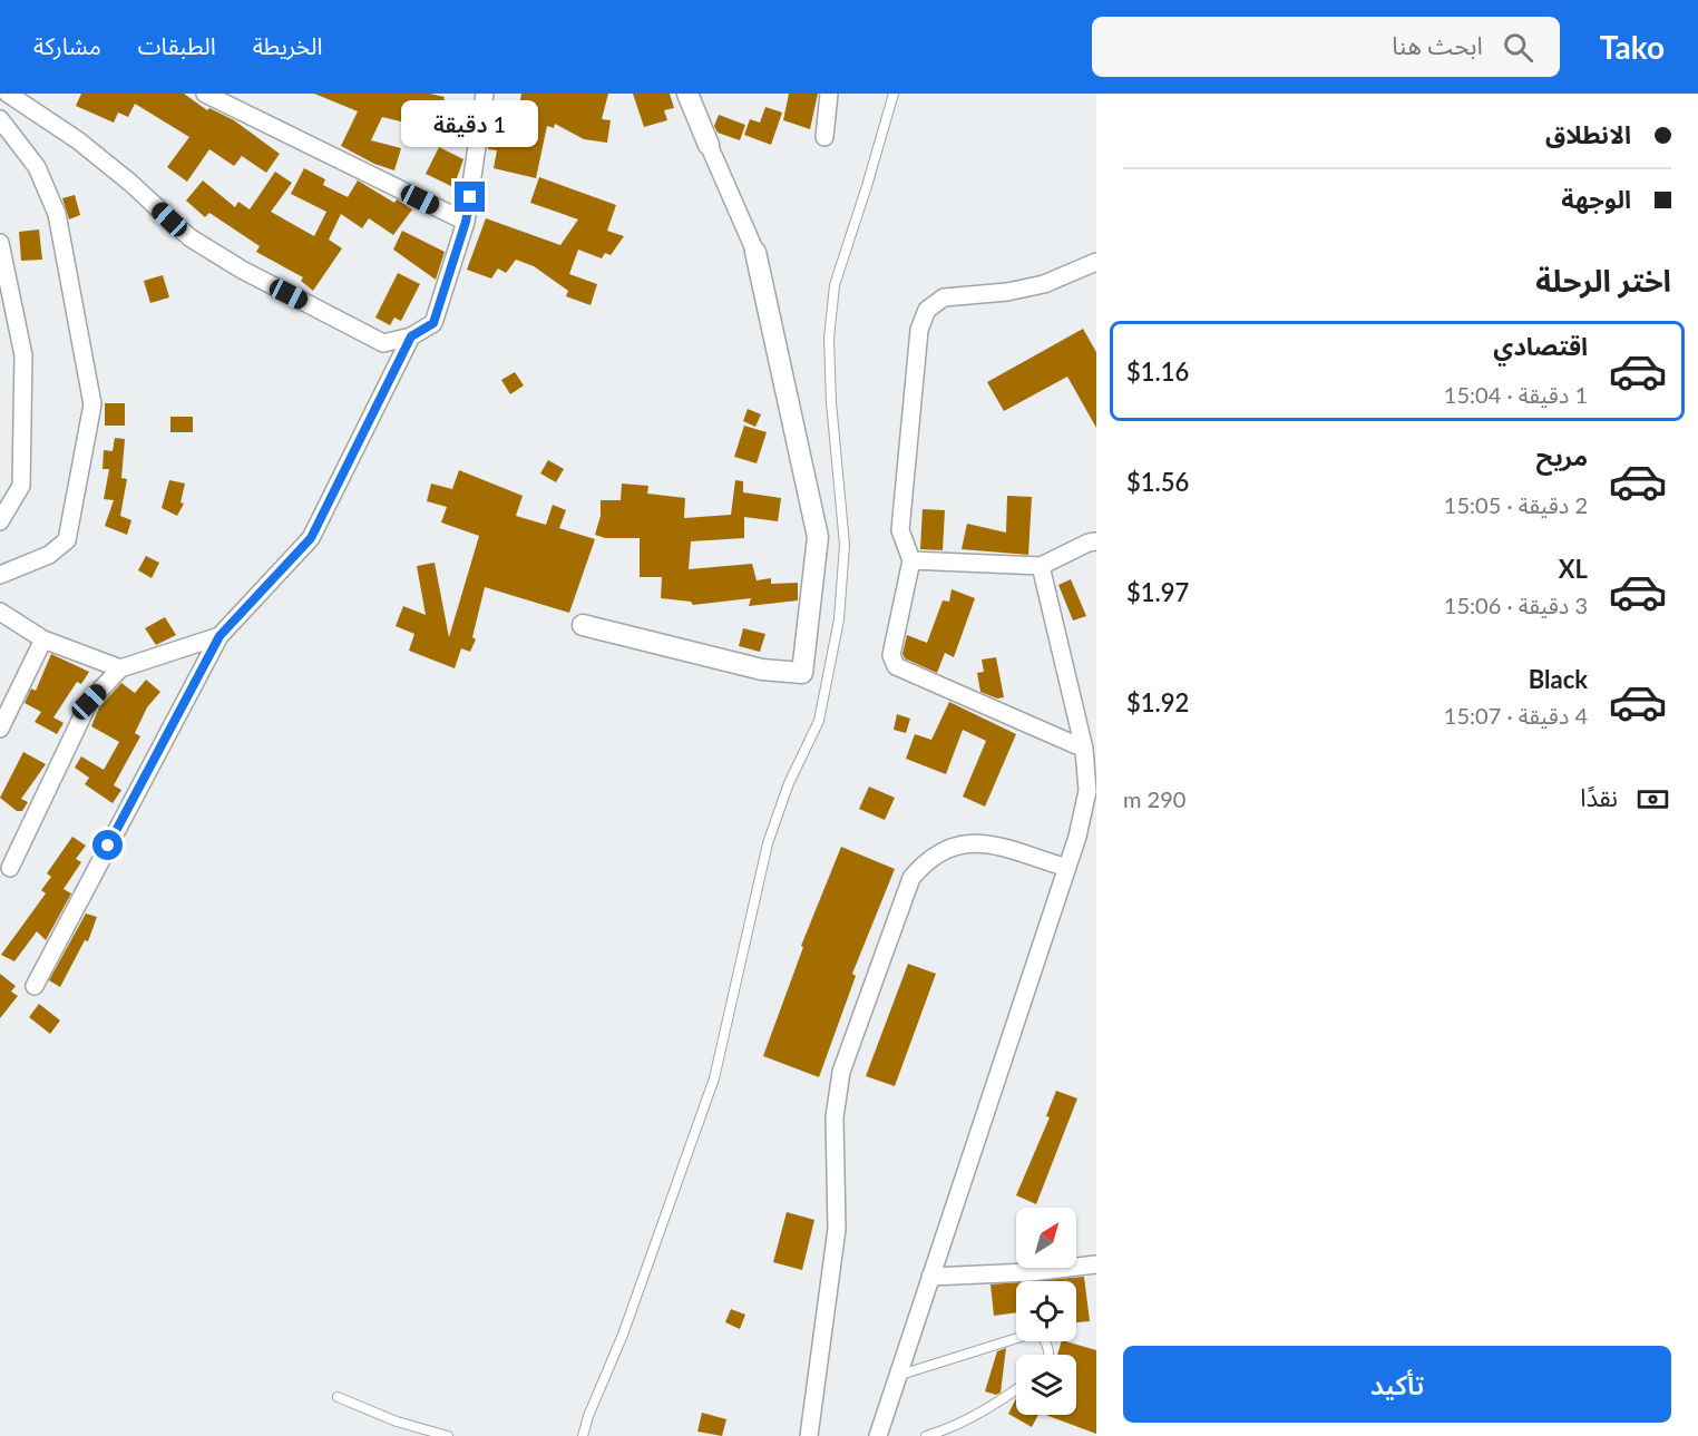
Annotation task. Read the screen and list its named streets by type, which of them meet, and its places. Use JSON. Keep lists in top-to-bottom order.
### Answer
{
  "north": "top right",
  "page": {
    "header": "Tako",
    "search": "ابحث هنا",
    "nav": ["الخريطة", "الطبقات", "مشاركة"],
    "banner": ["الانطلاق", "الوجهة"],
    "bubble": "1 دقيقة",
    "heading": "اختر الرحلة",
    "list": [
      {
        "name": "اقتصادي",
        "note": "1 دقيقة · 15:04",
        "value": "$1.16"
      },
      {
        "name": "مريح",
        "note": "2 دقيقة · 15:05",
        "value": "$1.56"
      },
      {
        "name": "XL",
        "note": "3 دقيقة · 15:06",
        "value": "$1.97"
      },
      {
        "name": "Black",
        "note": "4 دقيقة · 15:07",
        "value": "$1.92"
      }
    ],
    "pay": ["نقدًا", "290 m"],
    "buttons": "تأكيد"
  }
}
